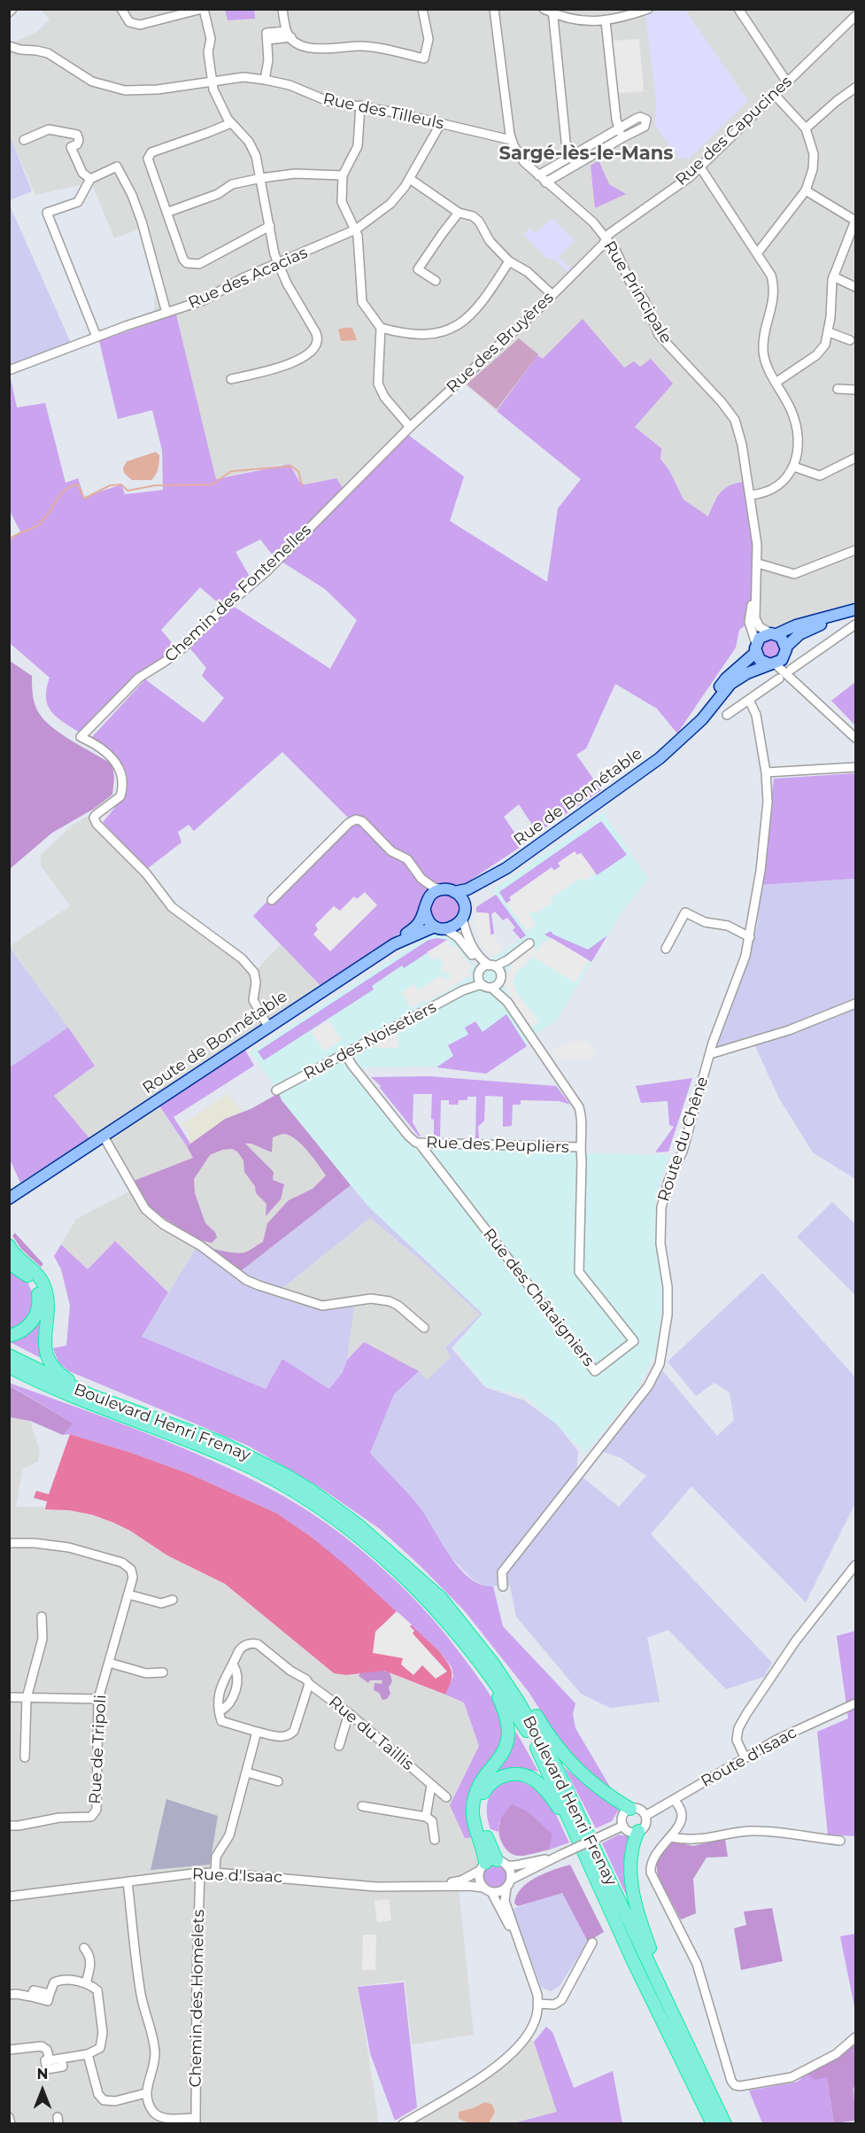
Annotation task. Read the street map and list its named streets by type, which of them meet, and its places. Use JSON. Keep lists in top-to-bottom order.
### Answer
{
  "streets": {
    "highway": ["Boulevard Henri Frenay"],
    "main road": ["Rue de Bonnétable", "Route de Bonnétable"],
    "street": [
      "Rue des Tilleuls",
      "Rue des Capucines",
      "Rue des Acacias",
      "Rue Principale",
      "Rue des Bruyères",
      "Chemin des Fontenelles",
      "Rue des Noisetiers",
      "Route du Chêne",
      "Rue des Peupliers",
      "Rue des Châtaigniers",
      "Rue du Taillis",
      "Rue de Tripoli",
      "Route d'Isaac",
      "Rue d'Isaac",
      "Chemin des Homelets"
    ]
  },
  "crossings": [
    ["Rue des Tilleuls", "Rue des Acacias"],
    ["Rue des Tilleuls", "Rue Principale"],
    ["Rue des Capucines", "Rue Principale"],
    ["Rue des Capucines", "Rue des Bruyères"],
    ["Rue Principale", "Rue des Bruyères"],
    ["Rue des Bruyères", "Chemin des Fontenelles"],
    ["Chemin des Fontenelles", "Route de Bonnétable"],
    ["Rue des Peupliers", "Rue des Châtaigniers"],
    ["Rue d'Isaac", "Chemin des Homelets"]
  ],
  "districts": ["Sargé-lès-le-Mans"],
  "north": "top"
}
